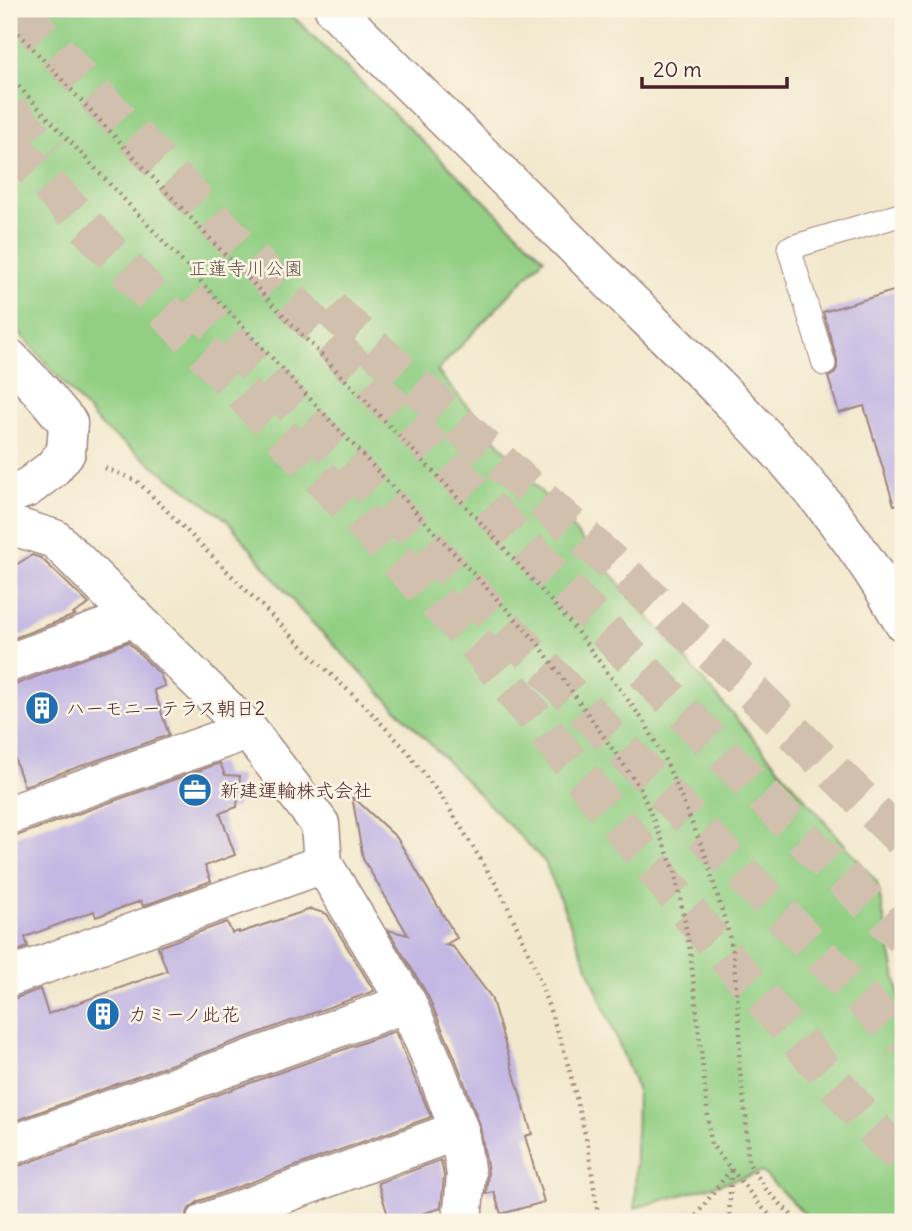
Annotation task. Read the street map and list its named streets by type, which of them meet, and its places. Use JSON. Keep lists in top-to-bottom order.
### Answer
{
  "parks": ["正蓮寺川公園"],
  "places": {
    "building": ["ハーモニーテラス朝日2", "カミーノ此花"],
    "office": ["新建運輸株式会社"]
  },
  "scale_bar": "20 m"
}
